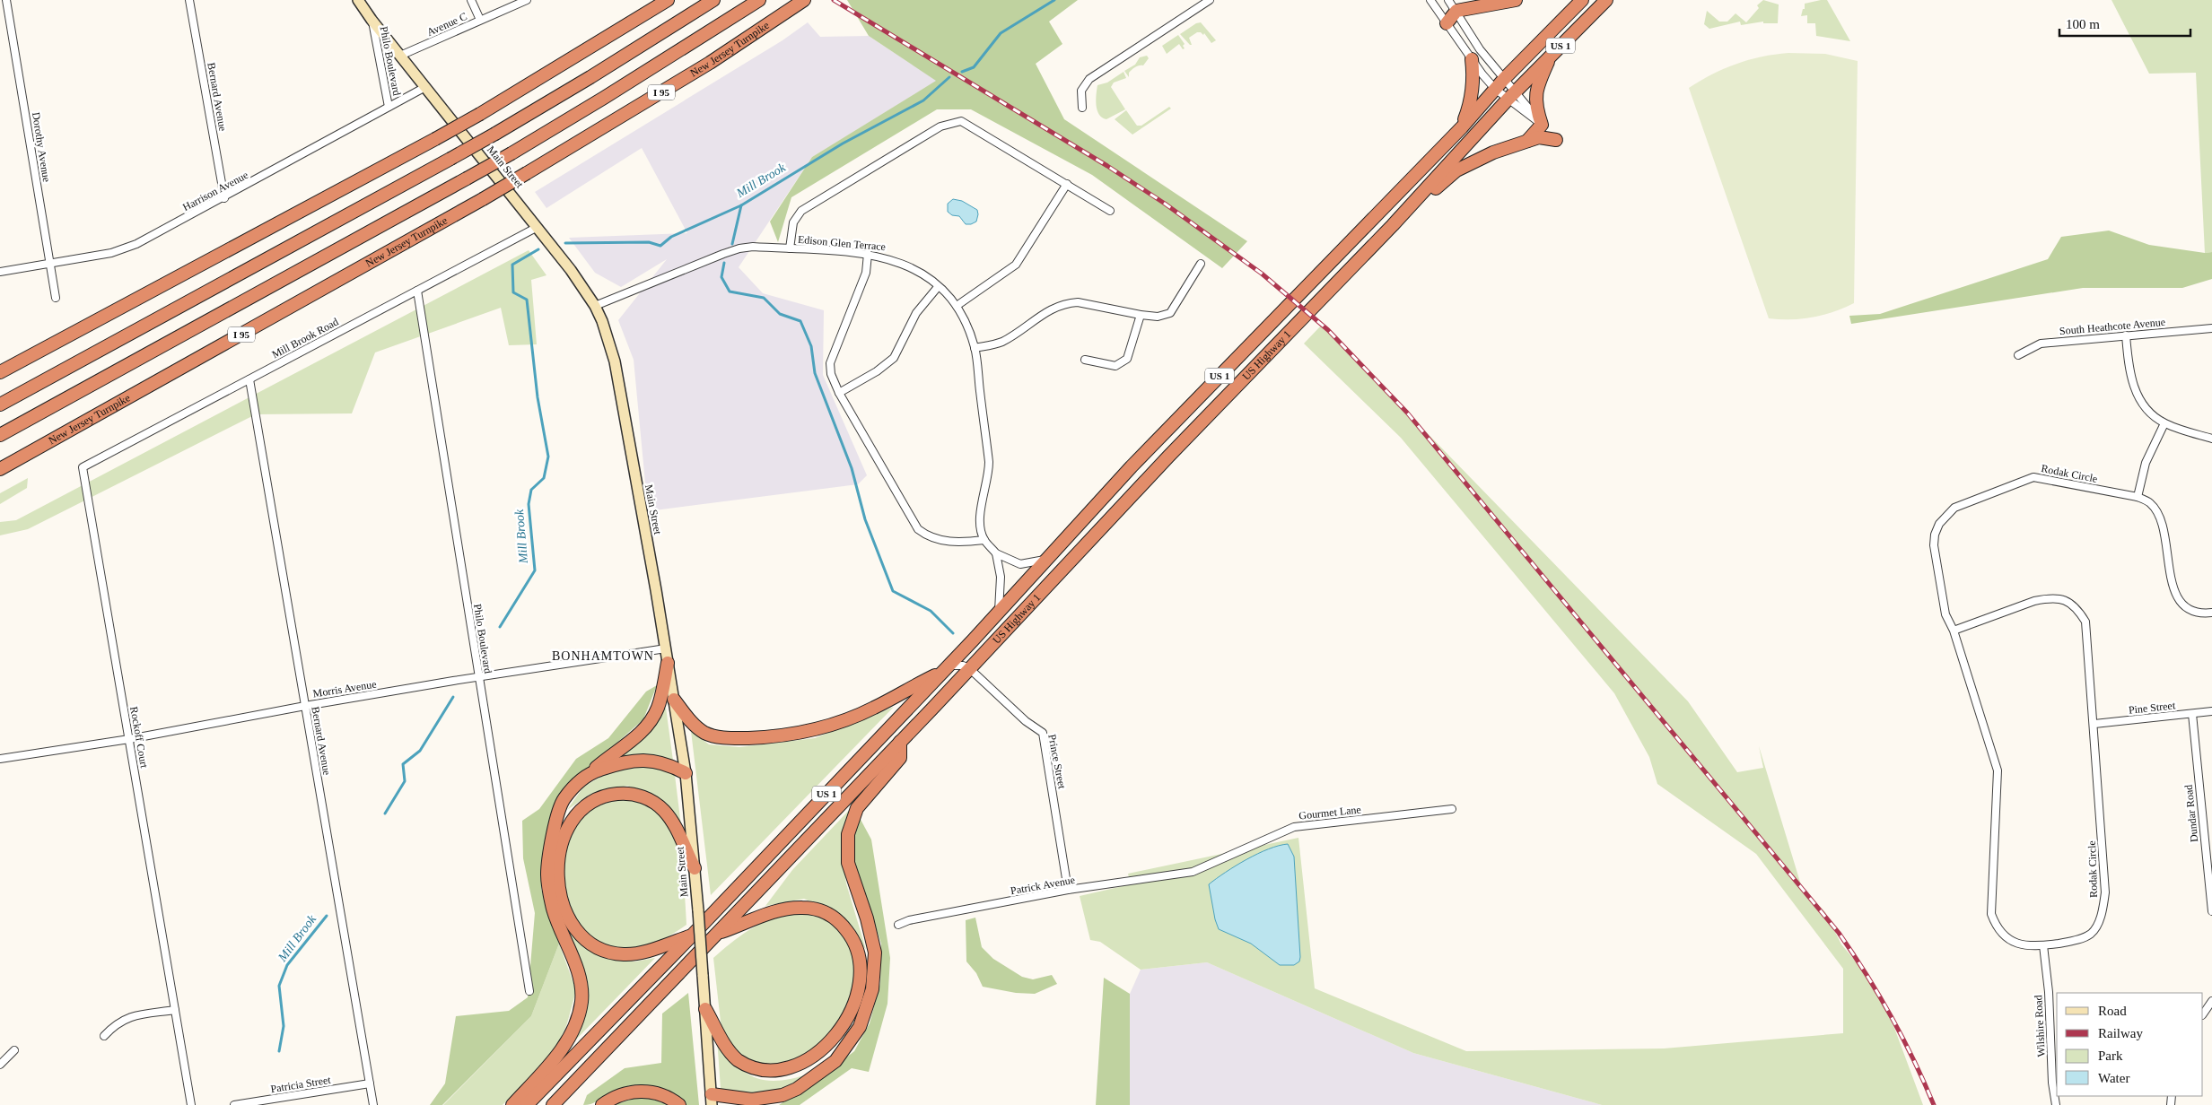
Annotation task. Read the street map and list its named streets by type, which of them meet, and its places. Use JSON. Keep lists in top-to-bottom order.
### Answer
{
  "streets": {
    "highway": [
      "US 1",
      "New Jersey Turnpike",
      "I 95",
      "US Highway 1"
    ],
    "main road": ["Main Street"],
    "street": [
      "Avenue C",
      "Philo Boulevard",
      "Bernard Avenue",
      "Dorothy Avenue",
      "Harrison Avenue",
      "Edison Glen Terrace",
      "South Heathcote Avenue",
      "Mill Brook Road",
      "Rodak Circle",
      "Morris Avenue",
      "Pine Street",
      "Rockoff Court",
      "Prince Street",
      "Gourmet Lane",
      "Dundar Road",
      "Patrick Avenue",
      "Wilshire Road",
      "Patricia Street"
    ]
  },
  "crossings": [
    ["Avenue C", "Main Street"],
    ["US 1", "US Highway 1"],
    ["US 1", "Prince Street"],
    ["Philo Boulevard", "Main Street"],
    ["Philo Boulevard", "Harrison Avenue"],
    ["Philo Boulevard", "Mill Brook Road"],
    ["Philo Boulevard", "Morris Avenue"],
    ["Bernard Avenue", "Harrison Avenue"],
    ["Bernard Avenue", "Mill Brook Road"],
    ["Bernard Avenue", "Morris Avenue"],
    ["Bernard Avenue", "Patricia Street"],
    ["Dorothy Avenue", "Harrison Avenue"],
    ["Main Street", "Harrison Avenue"],
    ["Main Street", "Edison Glen Terrace"],
    ["Main Street", "Mill Brook Road"],
    ["Main Street", "Morris Avenue"],
    ["Mill Brook Road", "Rockoff Court"],
    ["US Highway 1", "Prince Street"],
    ["Rodak Circle", "Pine Street"],
    ["Rodak Circle", "Wilshire Road"],
    ["Morris Avenue", "Rockoff Court"],
    ["Pine Street", "Dundar Road"],
    ["Prince Street", "Patrick Avenue"],
    ["Gourmet Lane", "Patrick Avenue"]
  ],
  "districts": ["BONHAMTOWN"],
  "water": ["Mill Brook"],
  "legend": [
    "Road",
    "Railway",
    "Park",
    "Water"
  ],
  "scale_bar": "100 m"
}
